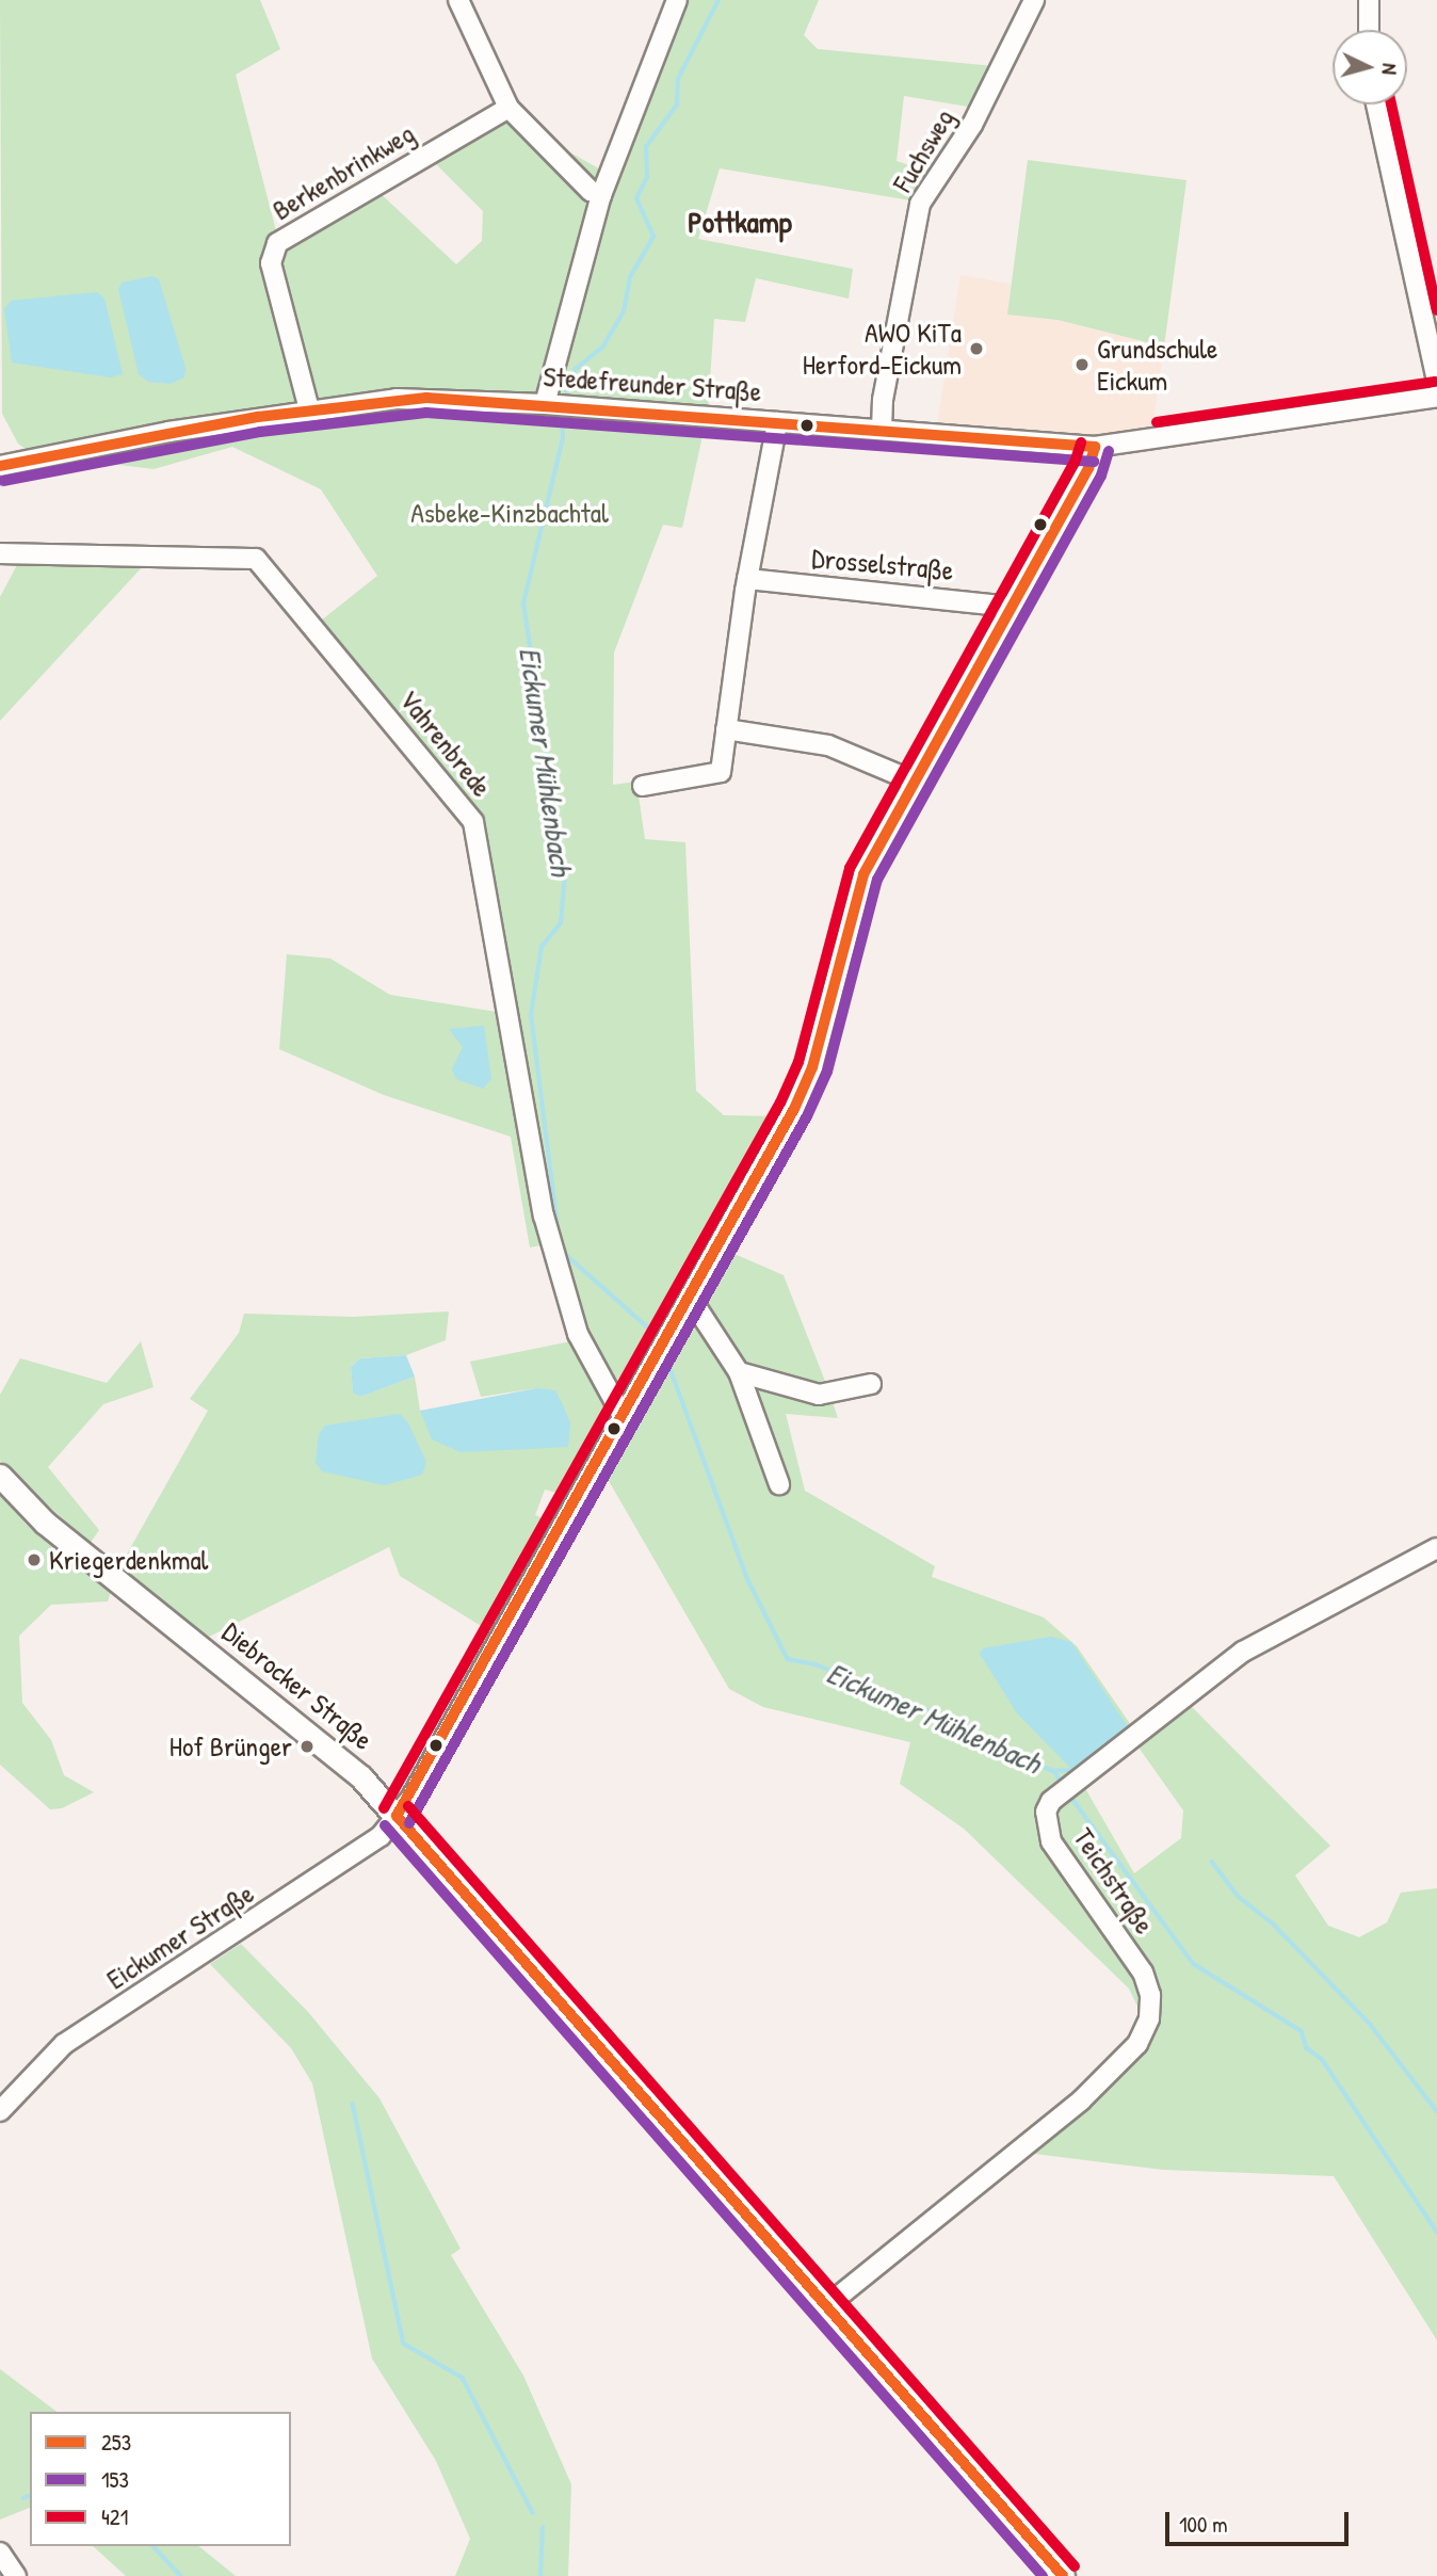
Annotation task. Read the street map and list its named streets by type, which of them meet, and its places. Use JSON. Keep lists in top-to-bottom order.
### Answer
{
  "streets": {
    "main road": ["Diebrocker Straße"],
    "street": [
      "Fuchsweg",
      "Berkenbrinkweg",
      "Stedefreunder Straße",
      "Drosselstraße",
      "Vahrenbrede",
      "Teichstraße",
      "Eickumer Straße"
    ]
  },
  "crossings": [
    ["Fuchsweg", "Stedefreunder Straße"],
    ["Berkenbrinkweg", "Stedefreunder Straße"],
    ["Stedefreunder Straße", "Eickumer Straße"],
    ["Drosselstraße", "Eickumer Straße"],
    ["Vahrenbrede", "Eickumer Straße"],
    ["Diebrocker Straße", "Teichstraße"],
    ["Diebrocker Straße", "Eickumer Straße"]
  ],
  "districts": ["Pottkamp"],
  "water": ["Eickumer Mühlenbach"],
  "parks": ["Asbeke-Kinzbachtal"],
  "places": [
    "AWO KiTa Herford-Eickum",
    "Grundschule Eickum",
    "Kriegerdenkmal",
    "Hof Brünger"
  ],
  "lines": ["transit line 421", "transit line 253", "transit line 153"],
  "legend": ["253", "153", "421"],
  "scale_bar": "100 m",
  "north": "right"
}
